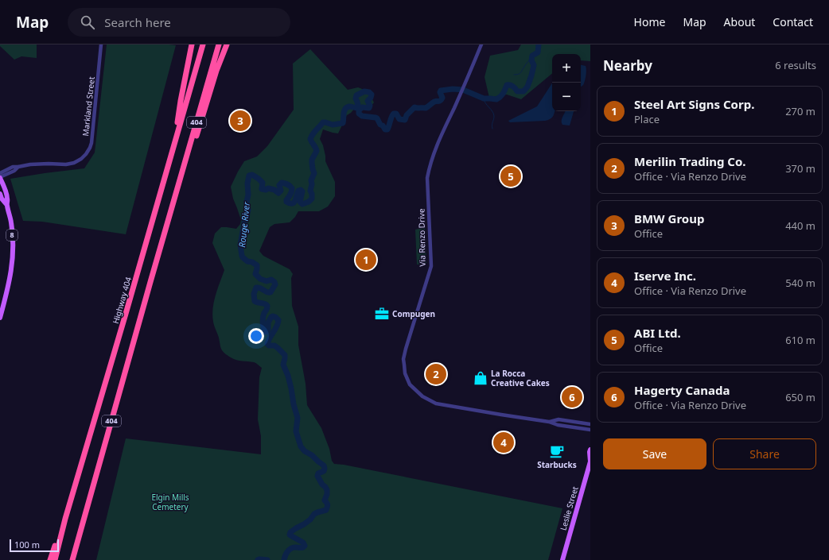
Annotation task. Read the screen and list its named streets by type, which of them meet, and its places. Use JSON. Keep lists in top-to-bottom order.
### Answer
{
  "streets": {
    "highway": ["404", "Highway 404"],
    "main road": ["8", "Leslie Street"],
    "street": ["Markland Street", "Via Renzo Drive"]
  },
  "crossings": [
    ["Markland Street", "8"]
  ],
  "water": ["Rouge River"],
  "parks": ["Elgin Mills Cemetery"],
  "places": {
    "office": ["Compugen"],
    "shop": ["La Rocca Creative Cakes"],
    "cafe": ["Starbucks"]
  },
  "scale_bar": "100 m",
  "page": {
    "header": "Map",
    "search": "Search here",
    "nav": [
      "Home",
      "Map",
      "About",
      "Contact"
    ],
    "heading": ["Nearby", "6 results"],
    "map_buttons": ["+", "−"],
    "list": [
      {
        "mark": "1",
        "name": "Steel Art Signs Corp.",
        "note": "Place",
        "value": "270 m"
      },
      {
        "mark": "2",
        "name": "Merilin Trading Co.",
        "note": "Office · Via Renzo Drive",
        "value": "370 m"
      },
      {
        "mark": "3",
        "name": "BMW Group",
        "note": "Office",
        "value": "440 m"
      },
      {
        "mark": "4",
        "name": "Iserve Inc.",
        "note": "Office · Via Renzo Drive",
        "value": "540 m"
      },
      {
        "mark": "5",
        "name": "ABI Ltd.",
        "note": "Office",
        "value": "610 m"
      },
      {
        "mark": "6",
        "name": "Hagerty Canada",
        "note": "Office · Via Renzo Drive",
        "value": "650 m"
      }
    ],
    "pins": [
      "3",
      "5",
      "1",
      "2",
      "6",
      "4"
    ],
    "buttons": ["Save", "Share"],
    "scale": "100 m"
  }
}
